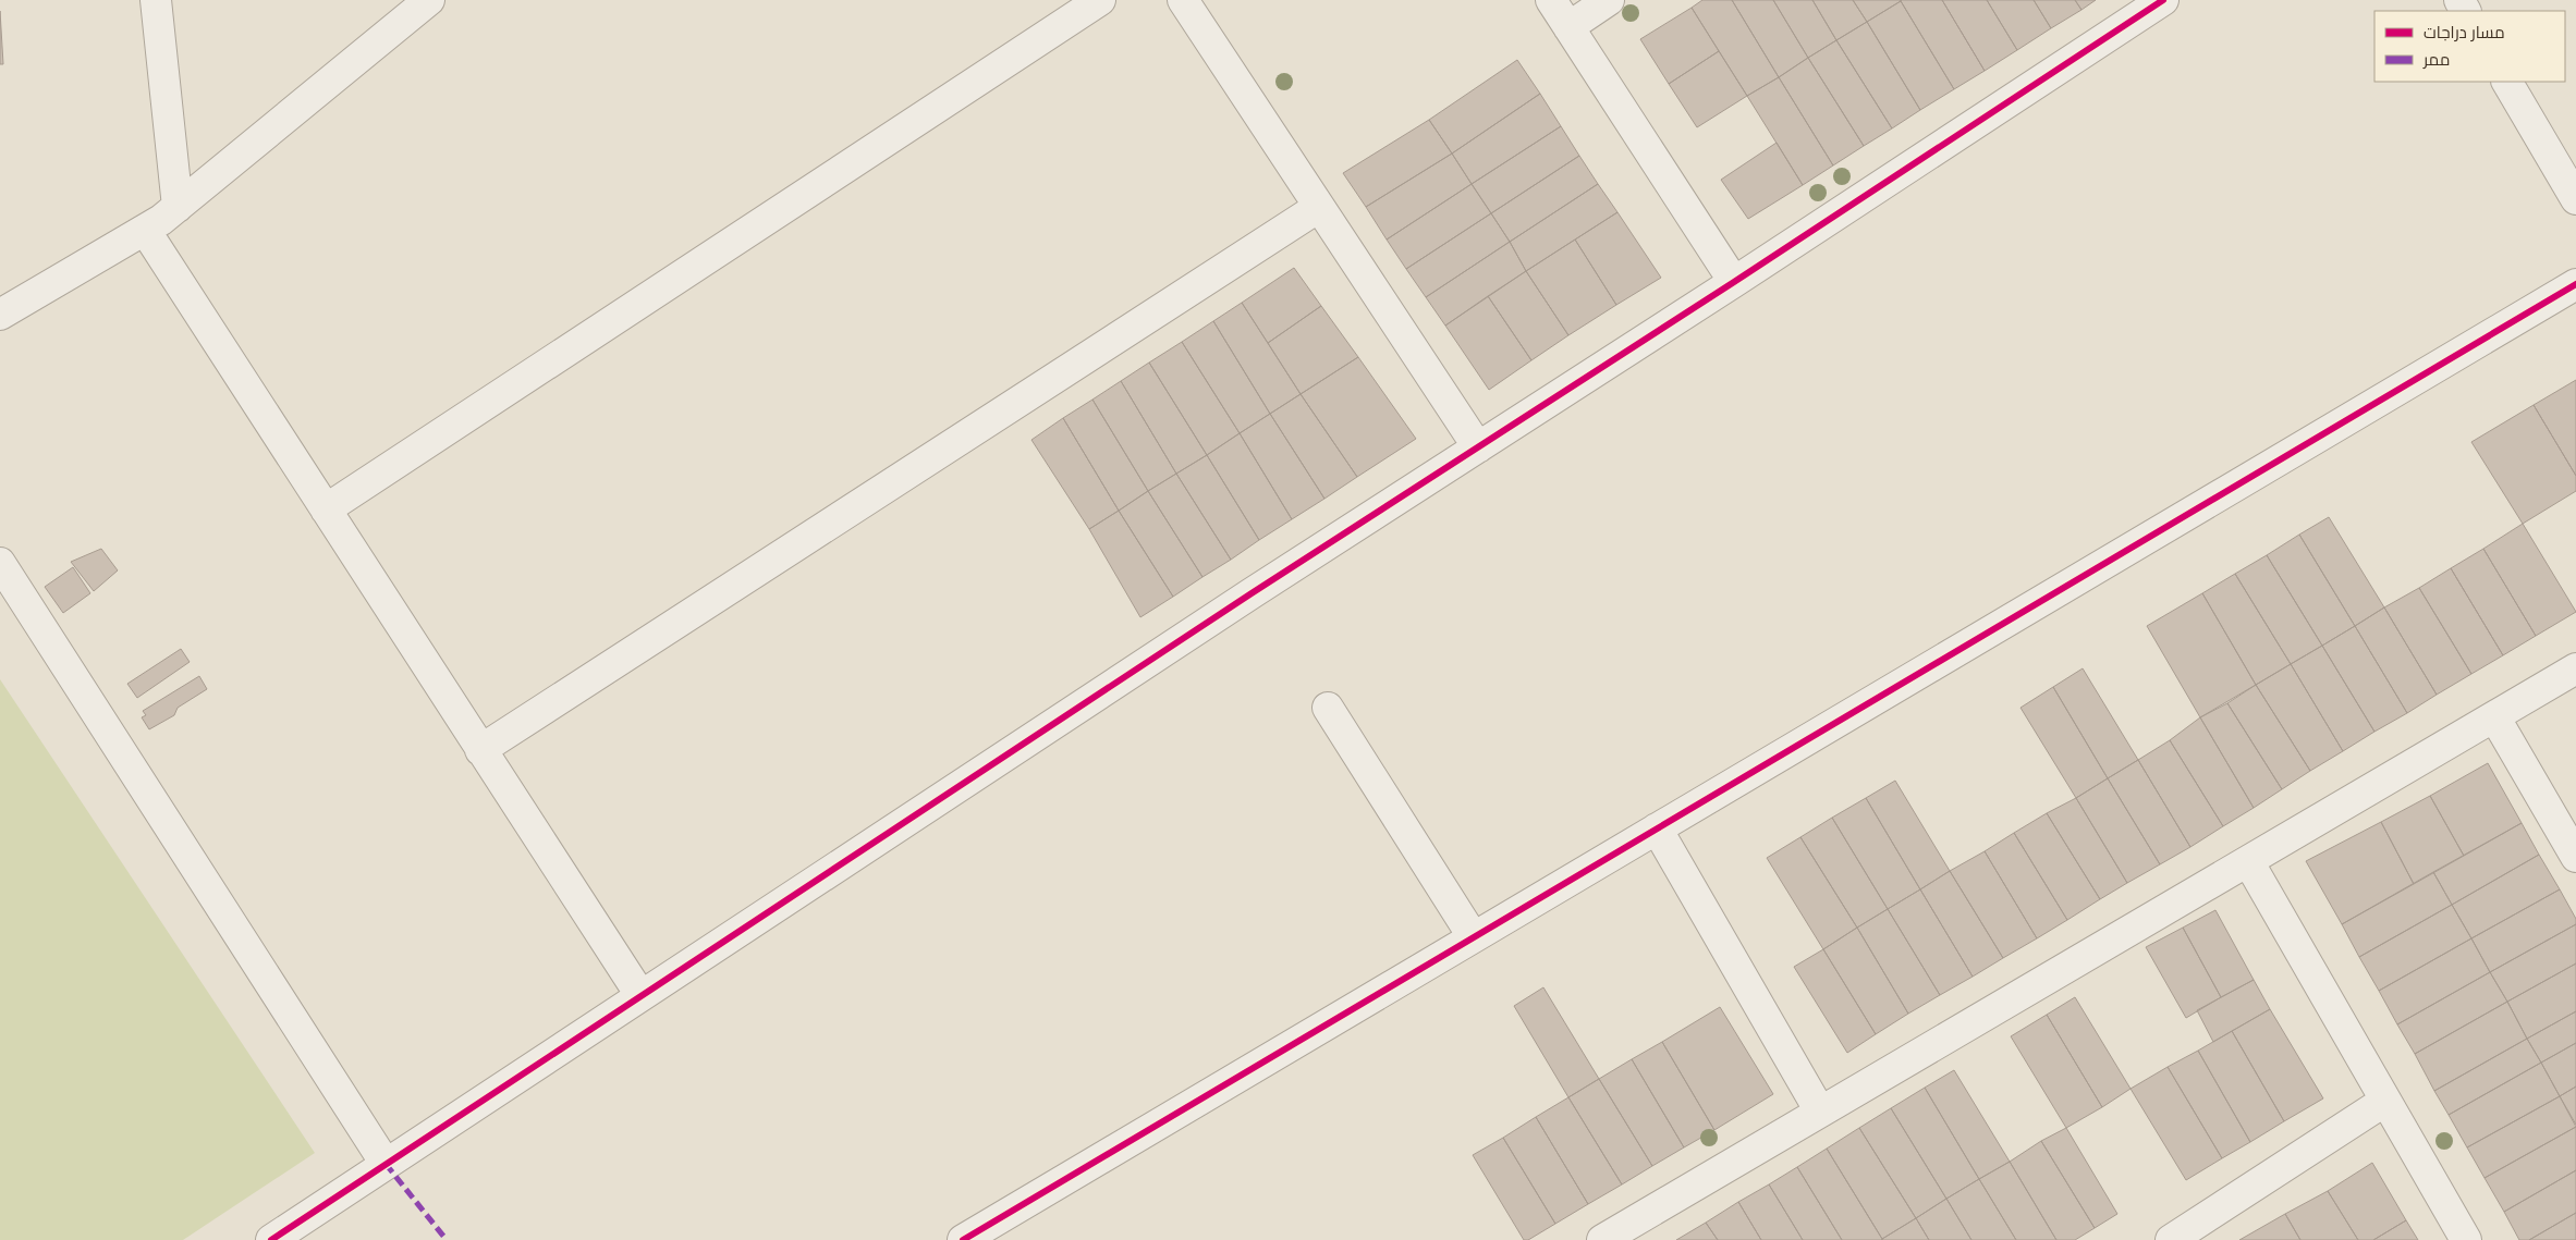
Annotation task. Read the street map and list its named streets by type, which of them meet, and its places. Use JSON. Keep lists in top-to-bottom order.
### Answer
{
  "legend": ["مسار دراجات", "ممر"]
}
